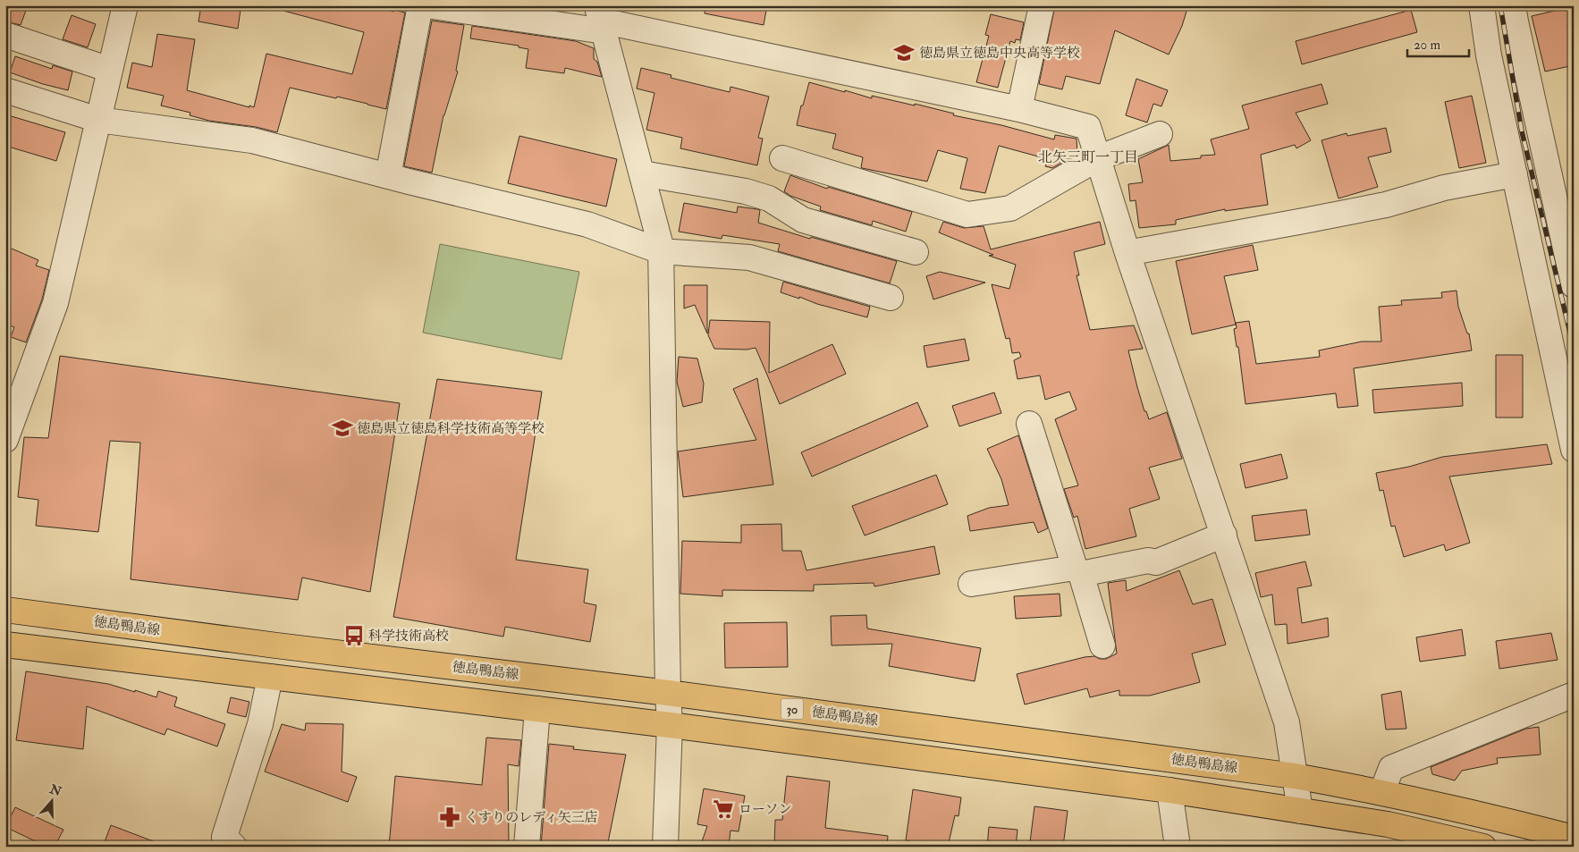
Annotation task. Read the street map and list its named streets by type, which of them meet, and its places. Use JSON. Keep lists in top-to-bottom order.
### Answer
{
  "streets": {
    "main road": ["徳島鴨島線", "30"]
  },
  "districts": ["北矢三町一丁目"],
  "places": {
    "school or university": ["徳島県立徳島中央高等学校", "徳島県立徳島科学技術高等学校"],
    "bus stop": ["科学技術高校"],
    "supermarket": ["ローソン"],
    "pharmacy": ["くすりのレディ矢三店"]
  },
  "scale_bar": "20 m",
  "north": "top"
}
